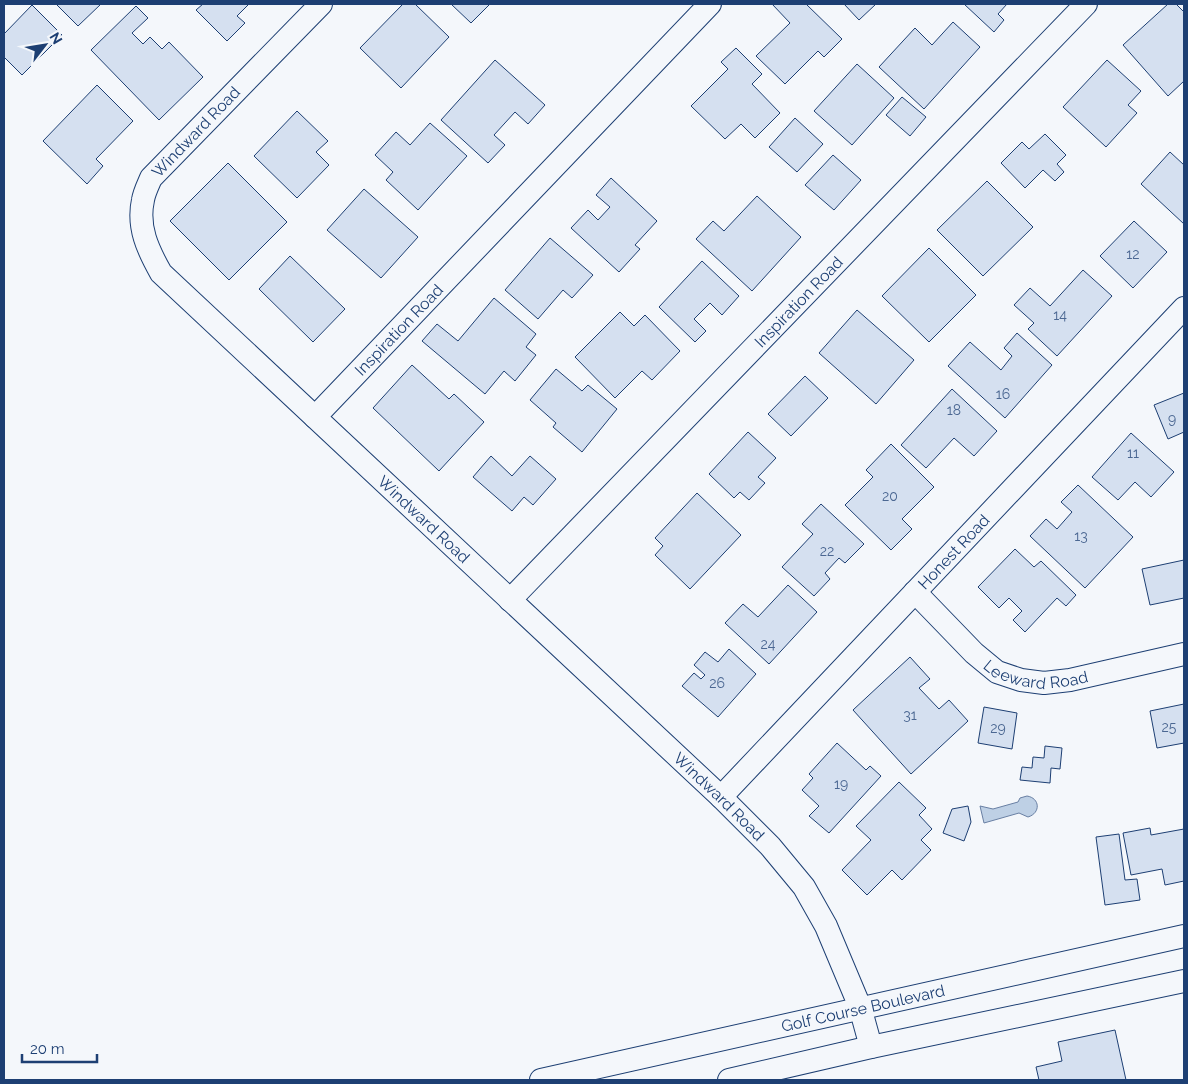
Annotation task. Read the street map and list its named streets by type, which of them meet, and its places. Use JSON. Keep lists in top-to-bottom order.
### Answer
{
  "streets": {
    "street": [
      "Windward Road",
      "Inspiration Road",
      "Honest Road",
      "Leeward Road",
      "Golf Course Boulevard"
    ]
  },
  "crossings": [
    ["Windward Road", "Inspiration Road"],
    ["Windward Road", "Honest Road"],
    ["Windward Road", "Golf Course Boulevard"],
    ["Honest Road", "Leeward Road"]
  ],
  "house_numbers": [
    "12",
    "14",
    "16",
    "18",
    "9",
    "11",
    "20",
    "13",
    "22",
    "24",
    "26",
    "31",
    "25",
    "29",
    "19"
  ],
  "scale_bar": "20 m",
  "north": "top right"
}
